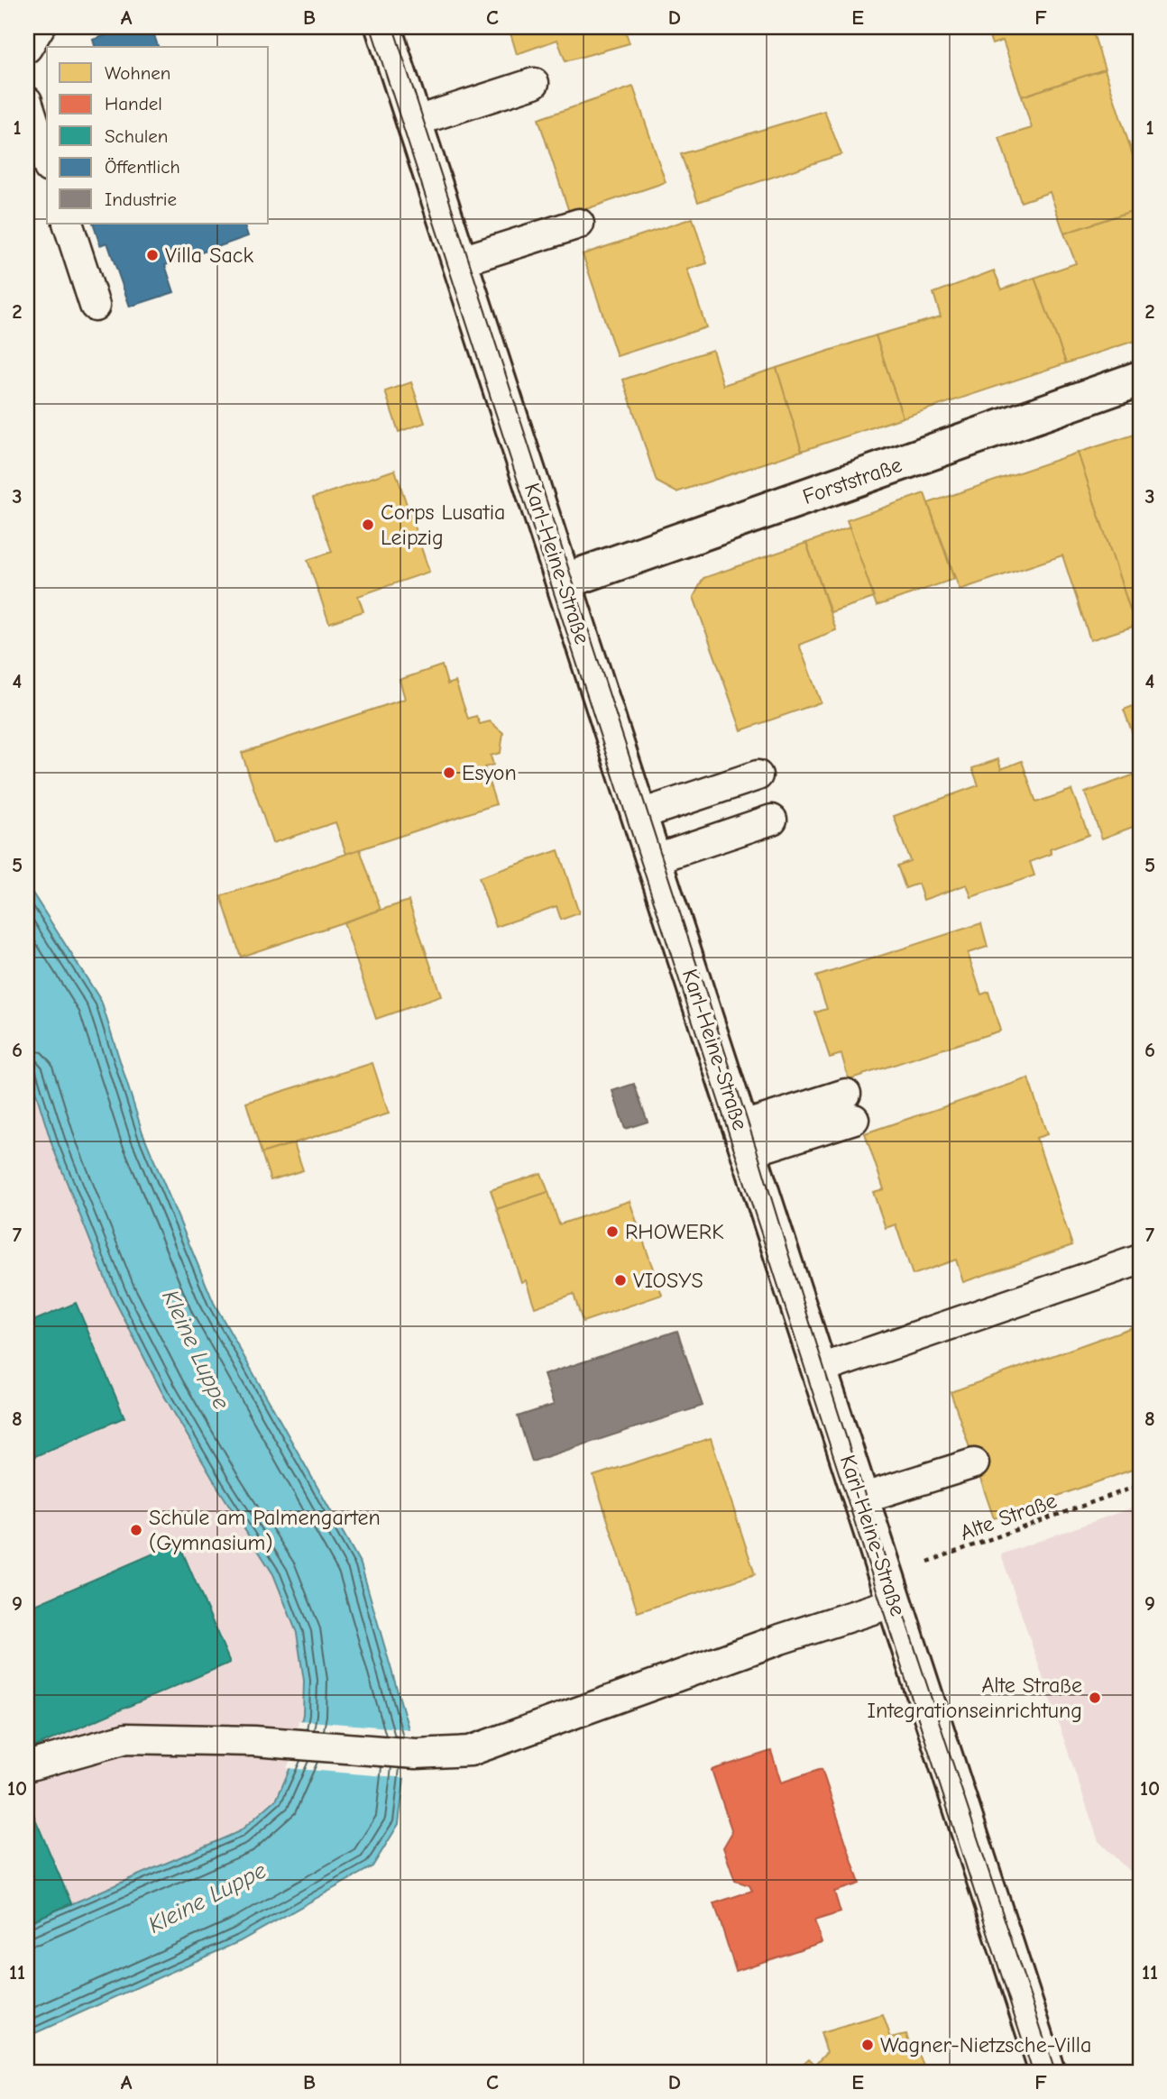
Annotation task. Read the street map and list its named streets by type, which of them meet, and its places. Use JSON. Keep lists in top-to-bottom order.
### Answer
{
  "streets": {
    "main road": ["Forststraße", "Karl-Heine-Straße"],
    "path": ["Alte Straße"]
  },
  "crossings": [
    ["Forststraße", "Karl-Heine-Straße"],
    ["Karl-Heine-Straße", "Alte Straße"]
  ],
  "water": ["Kleine Luppe"],
  "places": [
    "Villa Sack",
    "Corps Lusatia Leipzig",
    "Esyon",
    "RHOWERK",
    "VIOSYS",
    "Schule am Palmengarten (Gymnasium)",
    "Alte Straße Integrationseinrichtung",
    "Wagner-Nietzsche-Villa"
  ],
  "legend": [
    "Wohnen",
    "Handel",
    "Schulen",
    "Öffentlich",
    "Industrie"
  ],
  "grid": {
    "columns": [
      "A",
      "B",
      "C",
      "D",
      "E",
      "F"
    ],
    "rows": [
      "1",
      "2",
      "3",
      "4",
      "5",
      "6",
      "7",
      "8",
      "9",
      "10",
      "11"
    ]
  }
}
